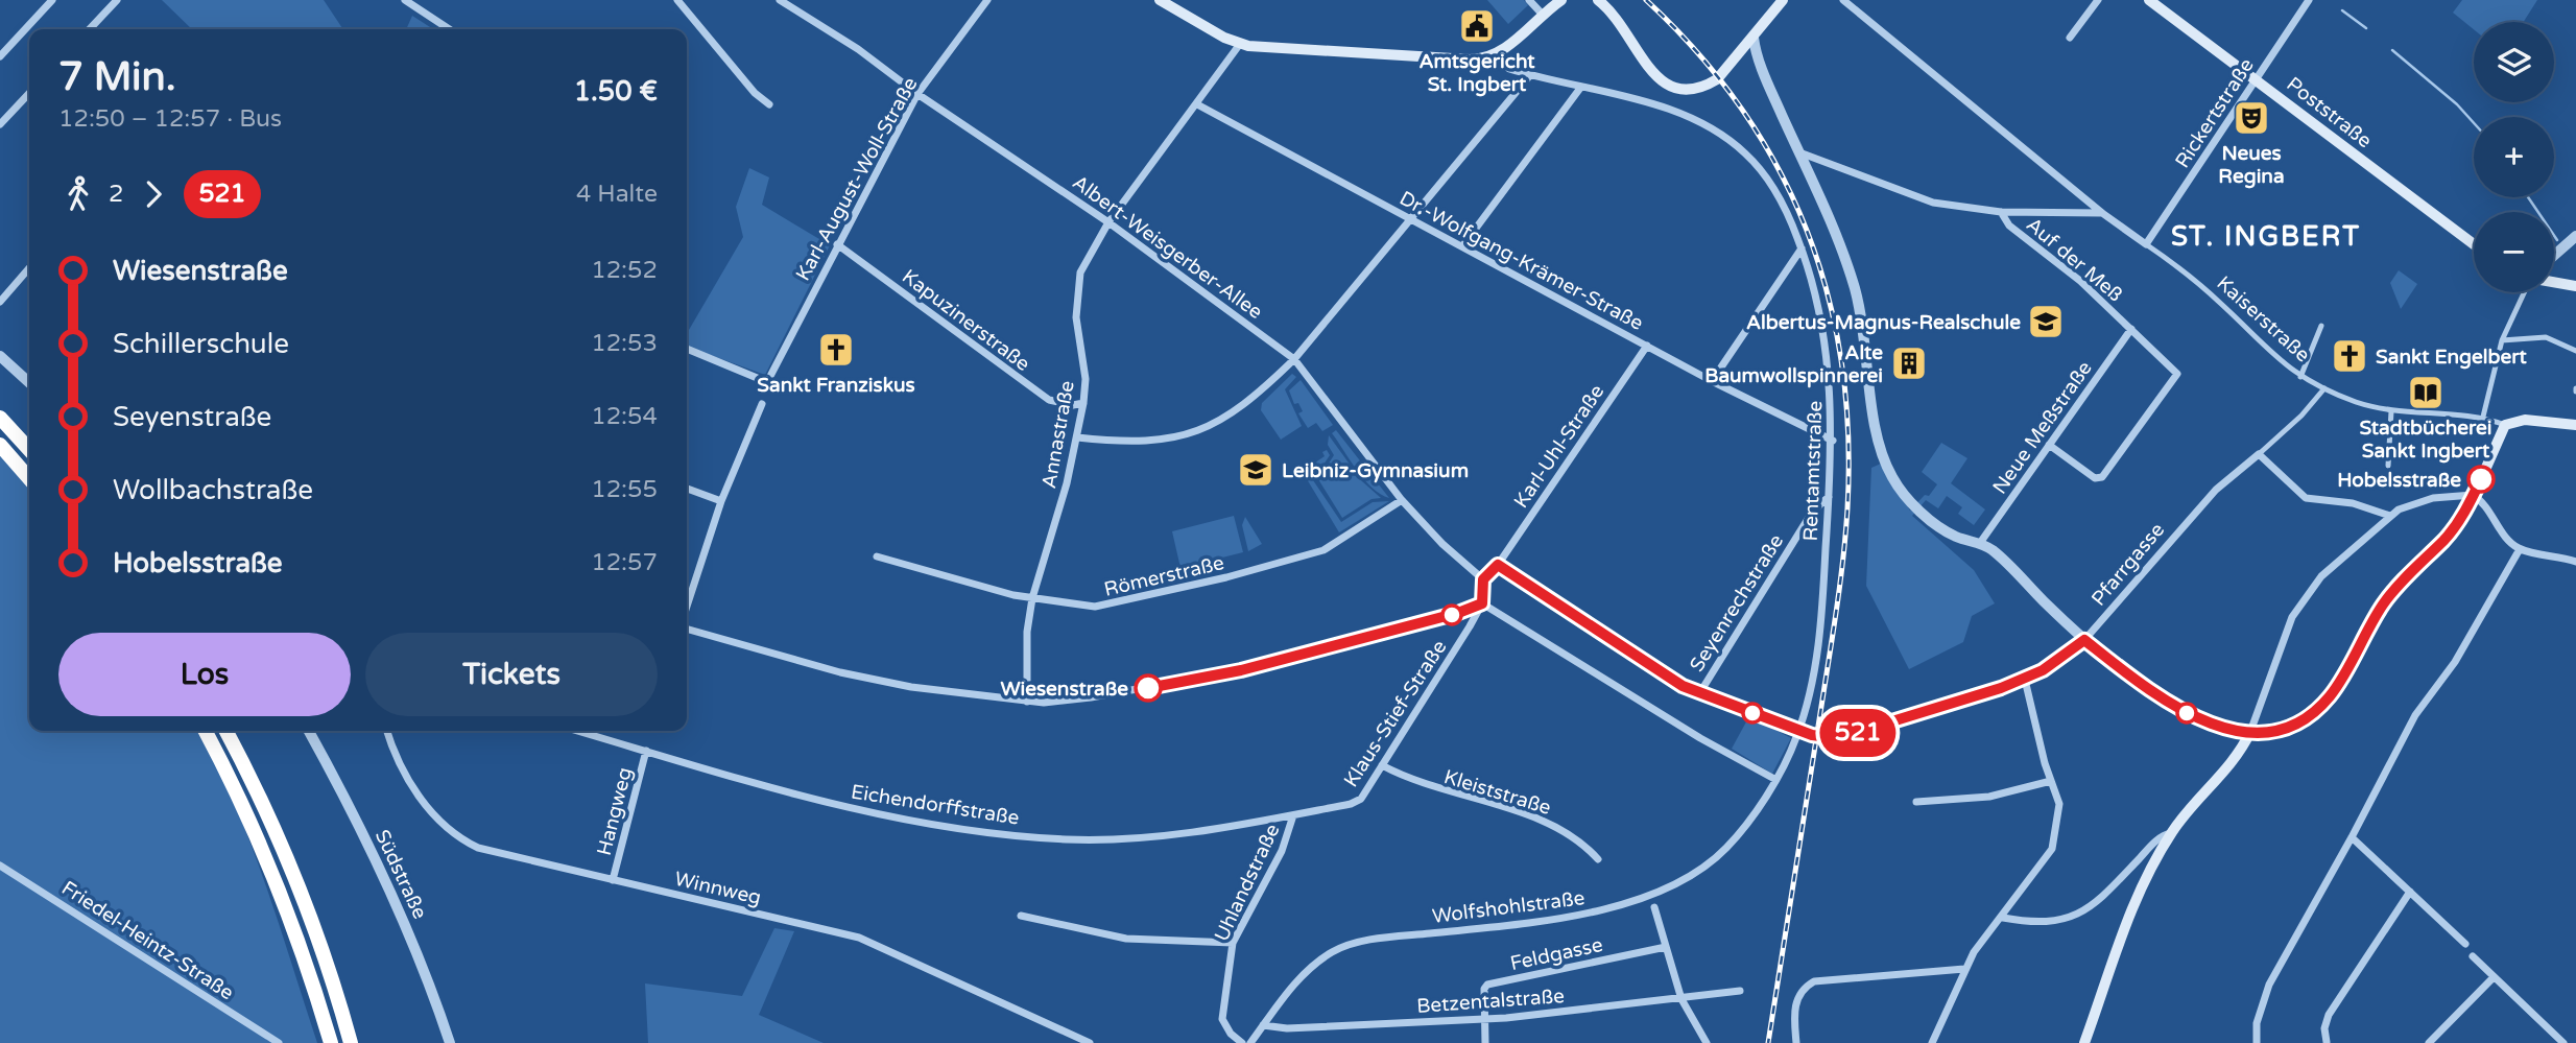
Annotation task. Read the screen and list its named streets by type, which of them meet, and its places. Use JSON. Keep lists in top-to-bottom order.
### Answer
{
  "streets": {
    "main road": ["Poststraße", "Kaiserstraße"],
    "street": [
      "Rickertstraße",
      "Karl-August-Woll-Straße",
      "Albert-Weisgerber-Allee",
      "Auf der Meß",
      "Dr.-Wolfgang-Krämer-Straße",
      "Kapuzinerstraße",
      "Neue Meßstraße",
      "Annastraße",
      "Karl-Uhl-Straße",
      "Rentamtstraße",
      "Pfarrgasse",
      "Römerstraße",
      "Seyenrechstraße",
      "Klaus-Stief-Straße",
      "Kleiststraße",
      "Eichendorffstraße",
      "Hangweg",
      "Südstraße",
      "Uhlandstraße",
      "Winnweg",
      "Wolfshohlstraße",
      "Friedel-Heintz-Straße",
      "Feldgasse",
      "Betzentalstraße"
    ]
  },
  "crossings": [
    ["Poststraße", "Rickertstraße"],
    ["Rickertstraße", "Kaiserstraße"],
    ["Karl-August-Woll-Straße", "Albert-Weisgerber-Allee"],
    ["Karl-August-Woll-Straße", "Kapuzinerstraße"],
    ["Albert-Weisgerber-Allee", "Annastraße"],
    ["Albert-Weisgerber-Allee", "Karl-Uhl-Straße"],
    ["Albert-Weisgerber-Allee", "Römerstraße"],
    ["Auf der Meß", "Neue Meßstraße"],
    ["Dr.-Wolfgang-Krämer-Straße", "Annastraße"],
    ["Dr.-Wolfgang-Krämer-Straße", "Karl-Uhl-Straße"],
    ["Dr.-Wolfgang-Krämer-Straße", "Rentamtstraße"],
    ["Kaiserstraße", "Pfarrgasse"],
    ["Kapuzinerstraße", "Annastraße"],
    ["Annastraße", "Römerstraße"],
    ["Karl-Uhl-Straße", "Pfarrgasse"],
    ["Rentamtstraße", "Pfarrgasse"],
    ["Rentamtstraße", "Seyenrechstraße"],
    ["Rentamtstraße", "Wolfshohlstraße"],
    ["Pfarrgasse", "Seyenrechstraße"],
    ["Pfarrgasse", "Wolfshohlstraße"],
    ["Klaus-Stief-Straße", "Kleiststraße"],
    ["Klaus-Stief-Straße", "Eichendorffstraße"],
    ["Eichendorffstraße", "Hangweg"],
    ["Eichendorffstraße", "Uhlandstraße"],
    ["Hangweg", "Winnweg"],
    ["Wolfshohlstraße", "Betzentalstraße"],
    ["Feldgasse", "Betzentalstraße"]
  ],
  "districts": ["ST. INGBERT"],
  "places": {
    "public building": ["Amtsgericht St. Ingbert"],
    "theatre": ["Neues Regina"],
    "school or university": ["Albertus-Magnus-Realschule", "Leibniz-Gymnasium"],
    "church": ["Sankt Franziskus", "Sankt Engelbert"],
    "building": ["Alte Baumwollspinnerei"],
    "library": ["Stadtbücherei Sankt Ingbert"],
    "other": ["Hobelsstraße", "Wiesenstraße"]
  },
  "lines": ["bus line 521"],
  "page": {
    "on_map": "521",
    "map_buttons": ["+", "−"],
    "heading": ["7 Min.", "12:50 – 12:57 · Bus", "1.50 €"],
    "legs": ["2", "521", "4 Halte"],
    "list": [
      {
        "name": "Wiesenstraße",
        "value": "12:52"
      },
      {
        "name": "Schillerschule",
        "value": "12:53"
      },
      {
        "name": "Seyenstraße",
        "value": "12:54"
      },
      {
        "name": "Wollbachstraße",
        "value": "12:55"
      },
      {
        "name": "Hobelsstraße",
        "value": "12:57"
      }
    ],
    "buttons": ["Los", "Tickets"]
  }
}
